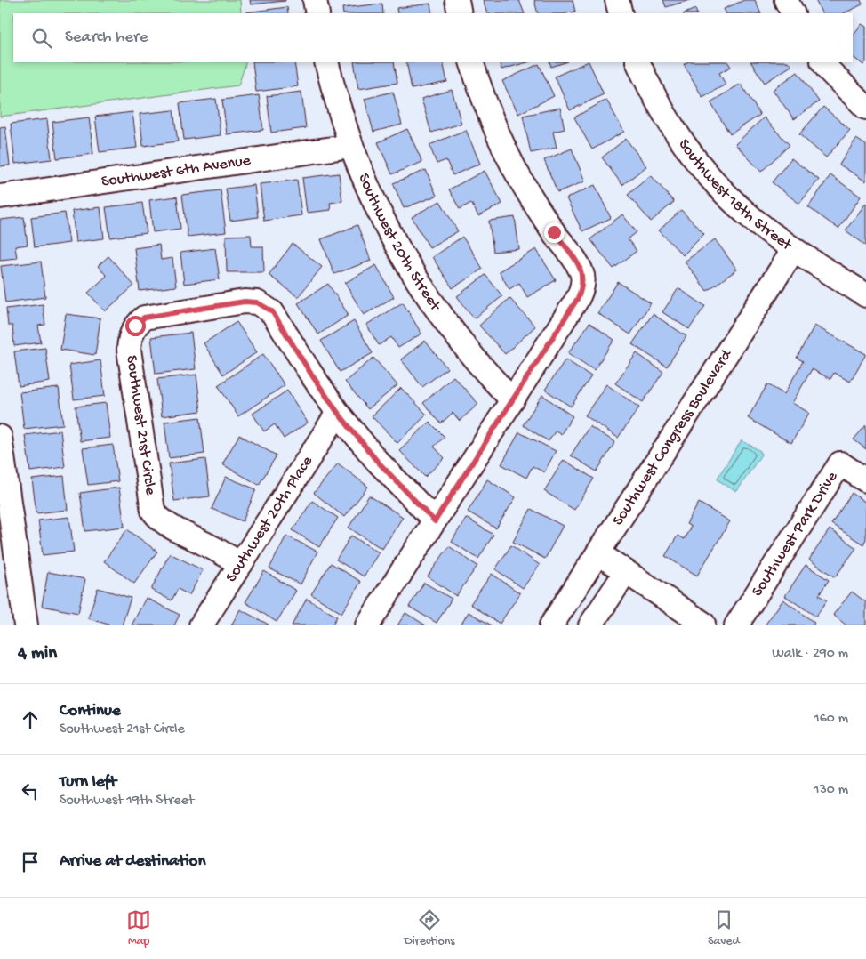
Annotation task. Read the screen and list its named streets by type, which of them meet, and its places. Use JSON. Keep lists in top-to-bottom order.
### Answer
{
  "streets": {
    "street": [
      "Southwest 6th Avenue",
      "Southwest 18th Street",
      "Southwest 20th Street",
      "Southwest 21st Circle",
      "Southwest Congress Boulevard",
      "Southwest 20th Place",
      "Southwest Park Drive"
    ]
  },
  "crossings": [
    ["Southwest 6th Avenue", "Southwest 20th Street"],
    ["Southwest 18th Street", "Southwest Congress Boulevard"],
    ["Southwest 21st Circle", "Southwest 20th Place"]
  ],
  "page": {
    "search": "Search here",
    "heading": ["4 min", "Walk · 290 m"],
    "list": [
      ["Continue", "Southwest 21st Circle", "160 m"],
      ["Turn left", "Southwest 19th Street", "130 m"],
      "Arrive at destination"
    ],
    "nav": ["Map", "Directions", "Saved"]
  }
}
